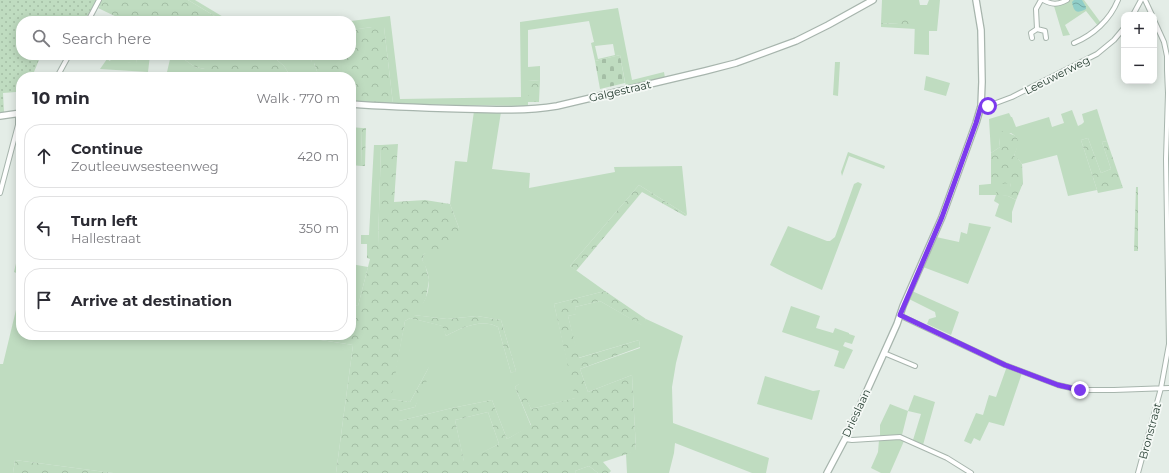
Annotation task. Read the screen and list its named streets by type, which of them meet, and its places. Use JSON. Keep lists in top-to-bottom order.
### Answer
{
  "streets": {
    "street": [
      "Leeuwerweg",
      "Galgestraat",
      "Drieslaan",
      "Bronstraat"
    ]
  },
  "crossings": [
    ["Leeuwerweg", "Drieslaan"]
  ],
  "page": {
    "map_buttons": ["+", "−"],
    "search": "Search here",
    "heading": ["10 min", "Walk · 770 m"],
    "list": [
      ["Continue", "Zoutleeuwsesteenweg", "420 m"],
      ["Turn left", "Hallestraat", "350 m"],
      "Arrive at destination"
    ]
  }
}
